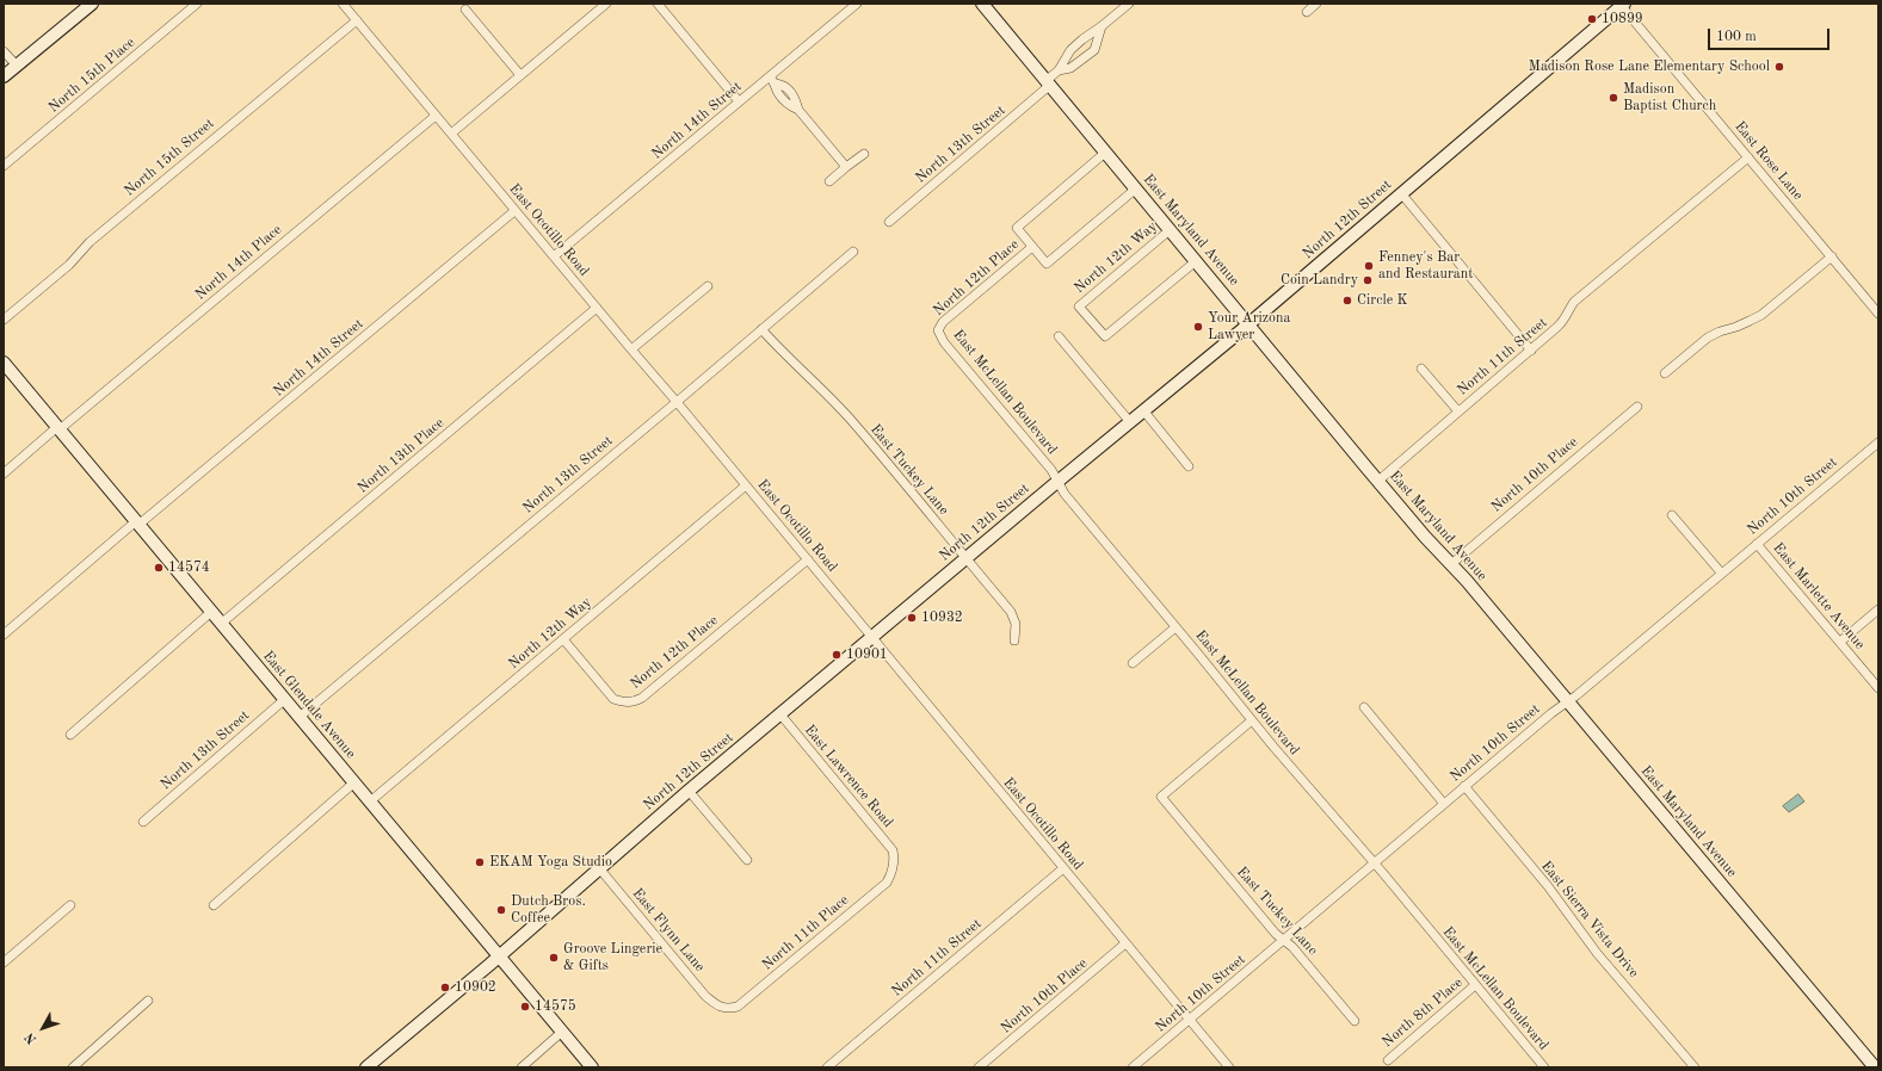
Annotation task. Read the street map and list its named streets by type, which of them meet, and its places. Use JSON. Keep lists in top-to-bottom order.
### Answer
{
  "streets": {
    "street": [
      "North 15th Place",
      "North 14th Street",
      "North 13th Street",
      "North 15th Street",
      "East Rose Lane",
      "North 12th Street",
      "East Ocotillo Road",
      "East Maryland Avenue",
      "North 12th Way",
      "North 14th Place",
      "North 12th Place",
      "North 11th Street",
      "East McLellan Boulevard",
      "North 13th Place",
      "East Tuckey Lane",
      "North 10th Place",
      "North 10th Street",
      "East Marlette Avenue",
      "East Glendale Avenue",
      "East Lawrence Road",
      "East Sierra Vista Drive",
      "East Flynn Lane",
      "North 11th Place",
      "North 8th Place"
    ]
  },
  "crossings": [
    ["North 14th Street", "East Ocotillo Road"],
    ["North 14th Street", "East Glendale Avenue"],
    ["North 13th Street", "East Ocotillo Road"],
    ["North 13th Street", "East Maryland Avenue"],
    ["North 13th Street", "East Tuckey Lane"],
    ["North 13th Street", "East Glendale Avenue"],
    ["North 15th Street", "East Ocotillo Road"],
    ["East Rose Lane", "North 12th Street"],
    ["East Rose Lane", "North 11th Street"],
    ["North 12th Street", "East Ocotillo Road"],
    ["North 12th Street", "East Maryland Avenue"],
    ["North 12th Street", "East McLellan Boulevard"],
    ["North 12th Street", "East Tuckey Lane"],
    ["North 12th Street", "East Glendale Avenue"],
    ["North 12th Street", "East Lawrence Road"],
    ["North 12th Street", "East Flynn Lane"],
    ["East Ocotillo Road", "North 12th Way"],
    ["East Ocotillo Road", "North 14th Place"],
    ["East Ocotillo Road", "North 12th Place"],
    ["East Ocotillo Road", "North 11th Street"],
    ["East Ocotillo Road", "North 13th Place"],
    ["East Ocotillo Road", "North 10th Place"],
    ["East Ocotillo Road", "North 10th Street"],
    ["East Maryland Avenue", "North 12th Way"],
    ["East Maryland Avenue", "North 11th Street"],
    ["East Maryland Avenue", "North 10th Place"],
    ["East Maryland Avenue", "North 10th Street"],
    ["North 12th Way", "North 12th Place"],
    ["North 12th Way", "East Glendale Avenue"],
    ["North 14th Place", "East Glendale Avenue"],
    ["North 12th Place", "East McLellan Boulevard"],
    ["East McLellan Boulevard", "East Tuckey Lane"],
    ["East McLellan Boulevard", "North 10th Street"],
    ["East McLellan Boulevard", "North 8th Place"],
    ["North 13th Place", "East Glendale Avenue"],
    ["East Tuckey Lane", "North 10th Street"],
    ["North 10th Street", "East Marlette Avenue"],
    ["North 10th Street", "East Sierra Vista Drive"],
    ["East Lawrence Road", "North 11th Place"],
    ["East Flynn Lane", "North 11th Place"]
  ],
  "places": [
    "10899",
    "Madison Rose Lane Elementary School",
    "Madison Baptist Church",
    "Fenney's Bar and Restaurant",
    "Coin Landry",
    "Circle K",
    "Your Arizona Lawyer",
    "14574",
    "10932",
    "10901",
    "EKAM Yoga Studio",
    "Dutch Bros. Coffee",
    "Groove Lingerie & Gifts",
    "10902",
    "14575"
  ],
  "scale_bar": "100 m",
  "north": "bottom left"
}
